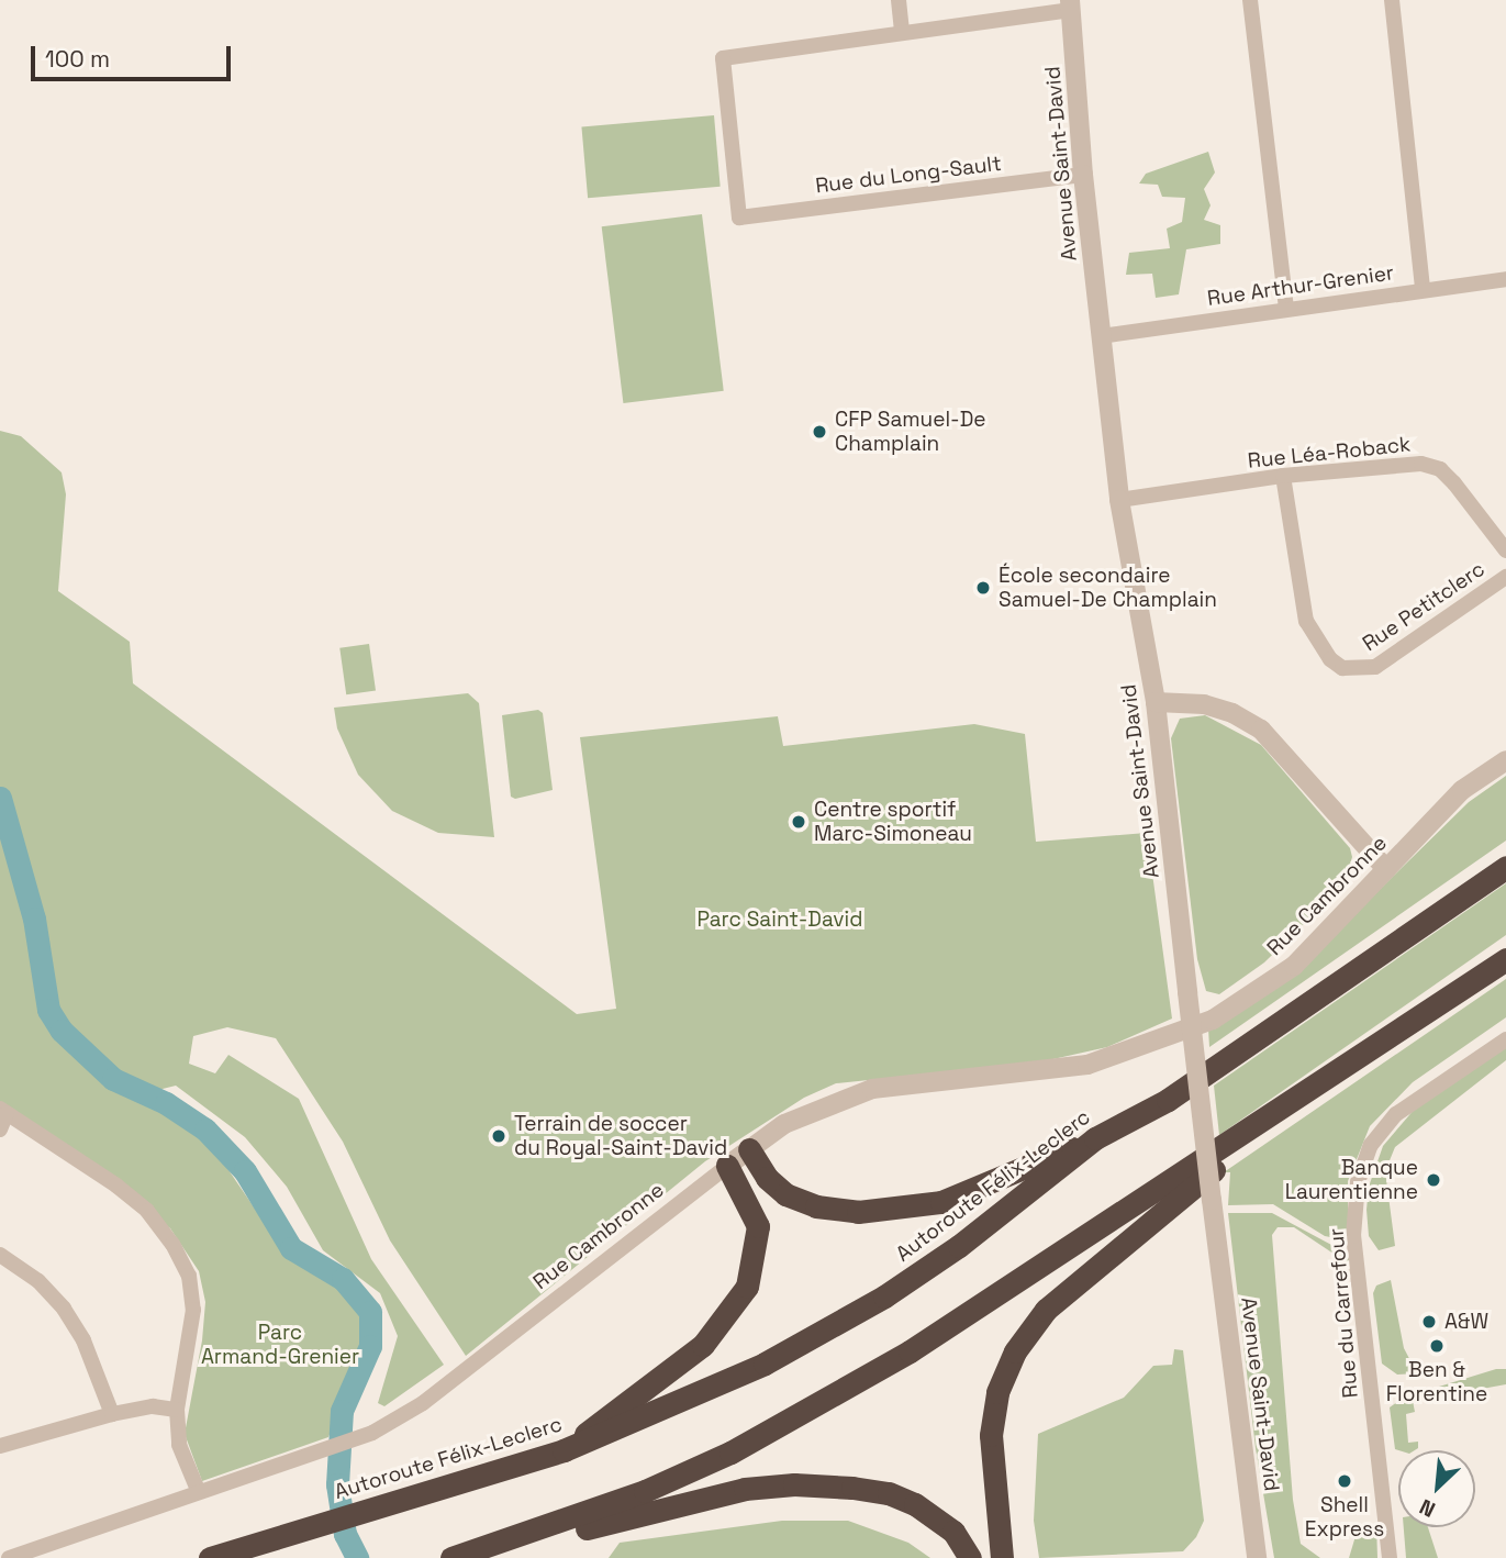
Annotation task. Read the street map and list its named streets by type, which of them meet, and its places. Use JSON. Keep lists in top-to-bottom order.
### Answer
{
  "streets": {
    "highway": ["Autoroute Félix-Leclerc"],
    "street": [
      "Avenue Saint-David",
      "Rue du Long-Sault",
      "Rue Arthur-Grenier",
      "Rue Léa-Roback",
      "Rue Petitclerc",
      "Rue Cambronne",
      "Rue du Carrefour"
    ]
  },
  "crossings": [
    ["Avenue Saint-David", "Rue du Long-Sault"],
    ["Avenue Saint-David", "Rue Arthur-Grenier"],
    ["Avenue Saint-David", "Rue Léa-Roback"],
    ["Rue Léa-Roback", "Rue Petitclerc"]
  ],
  "parks": ["Parc Saint-David", "Parc Armand-Grenier"],
  "places": [
    "CFP Samuel-De Champlain",
    "École secondaire Samuel-De Champlain",
    "Centre sportif Marc-Simoneau",
    "Terrain de soccer du Royal-Saint-David",
    "Banque Laurentienne",
    "A&W",
    "Ben & Florentine",
    "Shell Express"
  ],
  "scale_bar": "100 m",
  "north": "bottom left"
}
